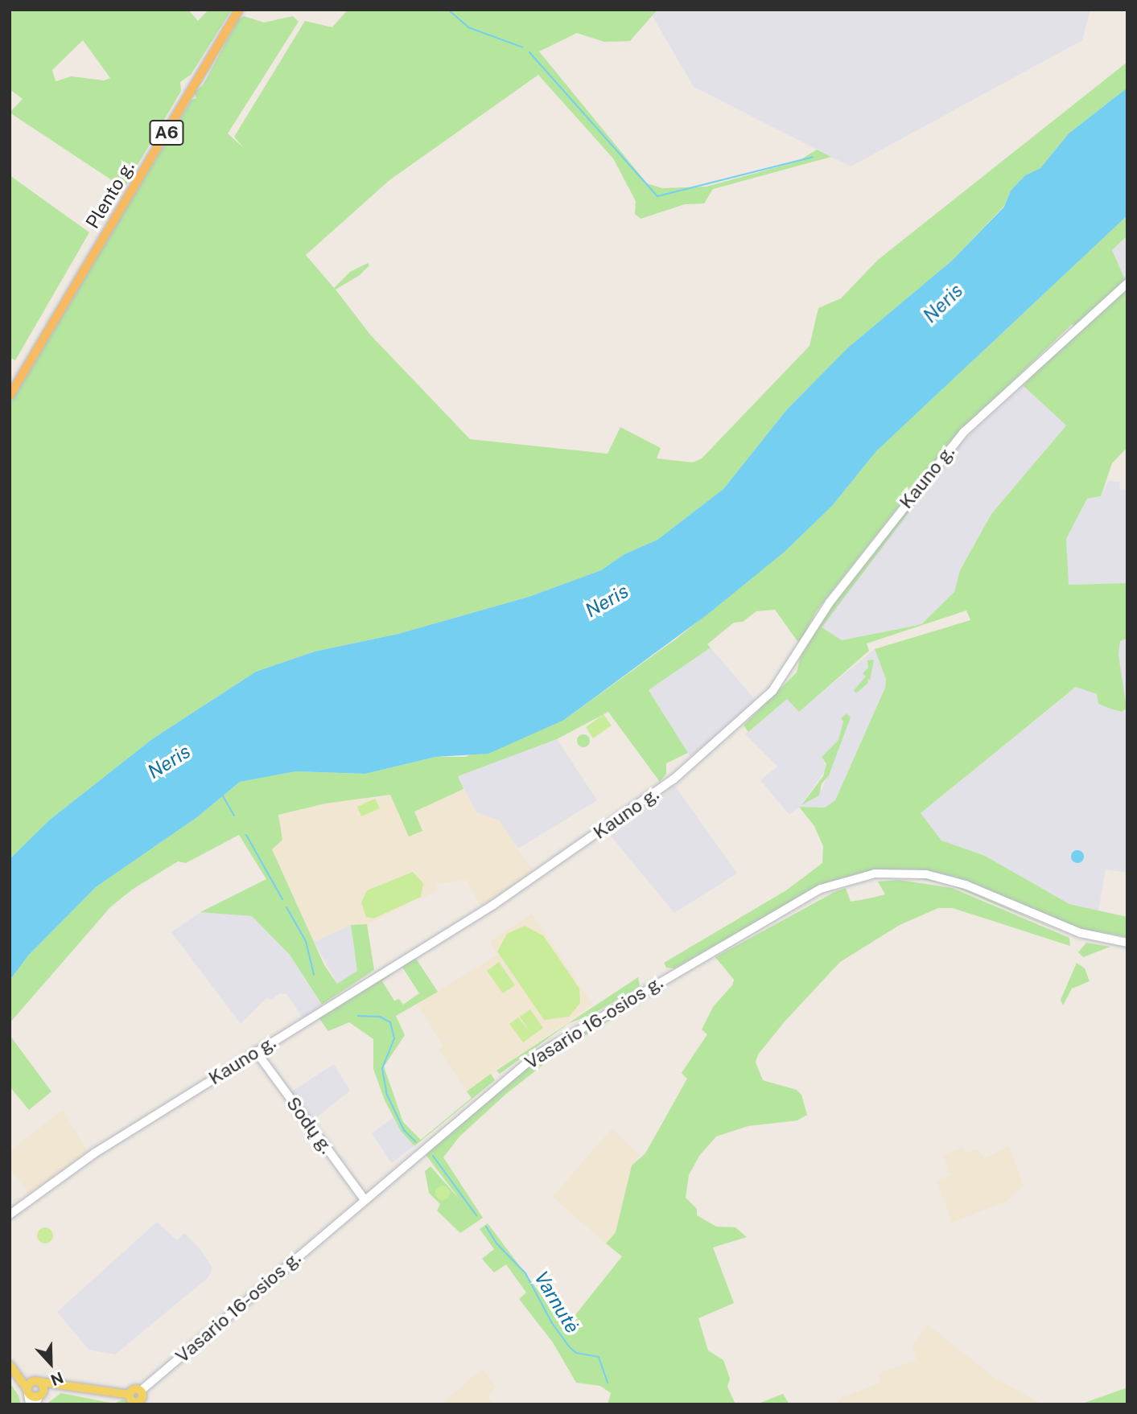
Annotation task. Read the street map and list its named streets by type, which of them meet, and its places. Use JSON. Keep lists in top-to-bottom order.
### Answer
{
  "streets": {
    "highway": ["A6", "Plento g."],
    "main road": ["Kauno g.", "Vasario 16-osios g.", "Sodų g."]
  },
  "crossings": [
    ["Kauno g.", "Sodų g."],
    ["Vasario 16-osios g.", "Sodų g."]
  ],
  "water": ["Neris", "Varnutė"],
  "north": "bottom"
}
